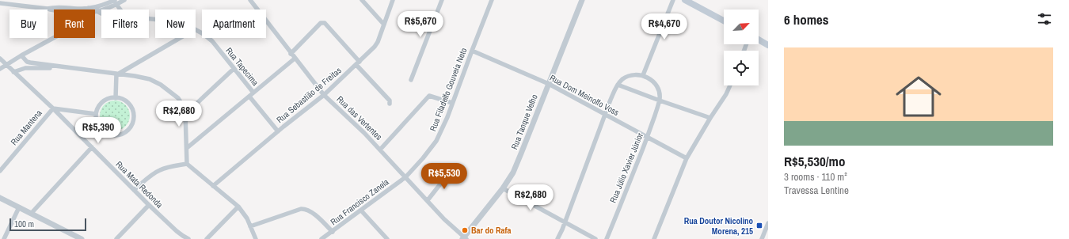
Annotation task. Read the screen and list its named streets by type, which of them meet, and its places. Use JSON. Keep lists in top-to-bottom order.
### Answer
{
  "streets": {
    "street": [
      "Rua Tapecima",
      "Rua Filadelfo Gouveia Neto",
      "Rua Sebastião de Freitas",
      "Rua Dom Meinolfo Voss",
      "Rua das Vertentes",
      "Rua Tanque Velho",
      "Rua Mantena",
      "Rua Júlio Xavier Júnior",
      "Rua Mata Redonda",
      "Rua Francisco Zanela"
    ]
  },
  "crossings": [
    ["Rua Filadelfo Gouveia Neto", "Rua Dom Meinolfo Voss"],
    ["Rua Filadelfo Gouveia Neto", "Rua das Vertentes"],
    ["Rua Filadelfo Gouveia Neto", "Rua Francisco Zanela"],
    ["Rua Sebastião de Freitas", "Rua das Vertentes"],
    ["Rua Dom Meinolfo Voss", "Rua Tanque Velho"],
    ["Rua Dom Meinolfo Voss", "Rua Júlio Xavier Júnior"],
    ["Rua das Vertentes", "Rua Tanque Velho"],
    ["Rua das Vertentes", "Rua Francisco Zanela"],
    ["Rua Mantena", "Rua Mata Redonda"]
  ],
  "places": {
    "transit": ["Rua Doutor Nicolino Morena, 215"],
    "other": ["Bar do Rafa"]
  },
  "scale_bar": "100 m",
  "north": "top right",
  "page": {
    "heading": "6 homes",
    "chip": [
      "Buy",
      "Rent",
      "Filters",
      "New",
      "Apartment"
    ],
    "price": [
      "R$5,670",
      "R$4,670",
      "R$2,680",
      "R$5,390",
      "R$5,530",
      "R$2,680"
    ],
    "list": [
      {
        "name": "R$5,530/mo",
        "note": "3 rooms · 110 m² · Travessa Lentine"
      }
    ],
    "scale": "100 m"
  }
}
